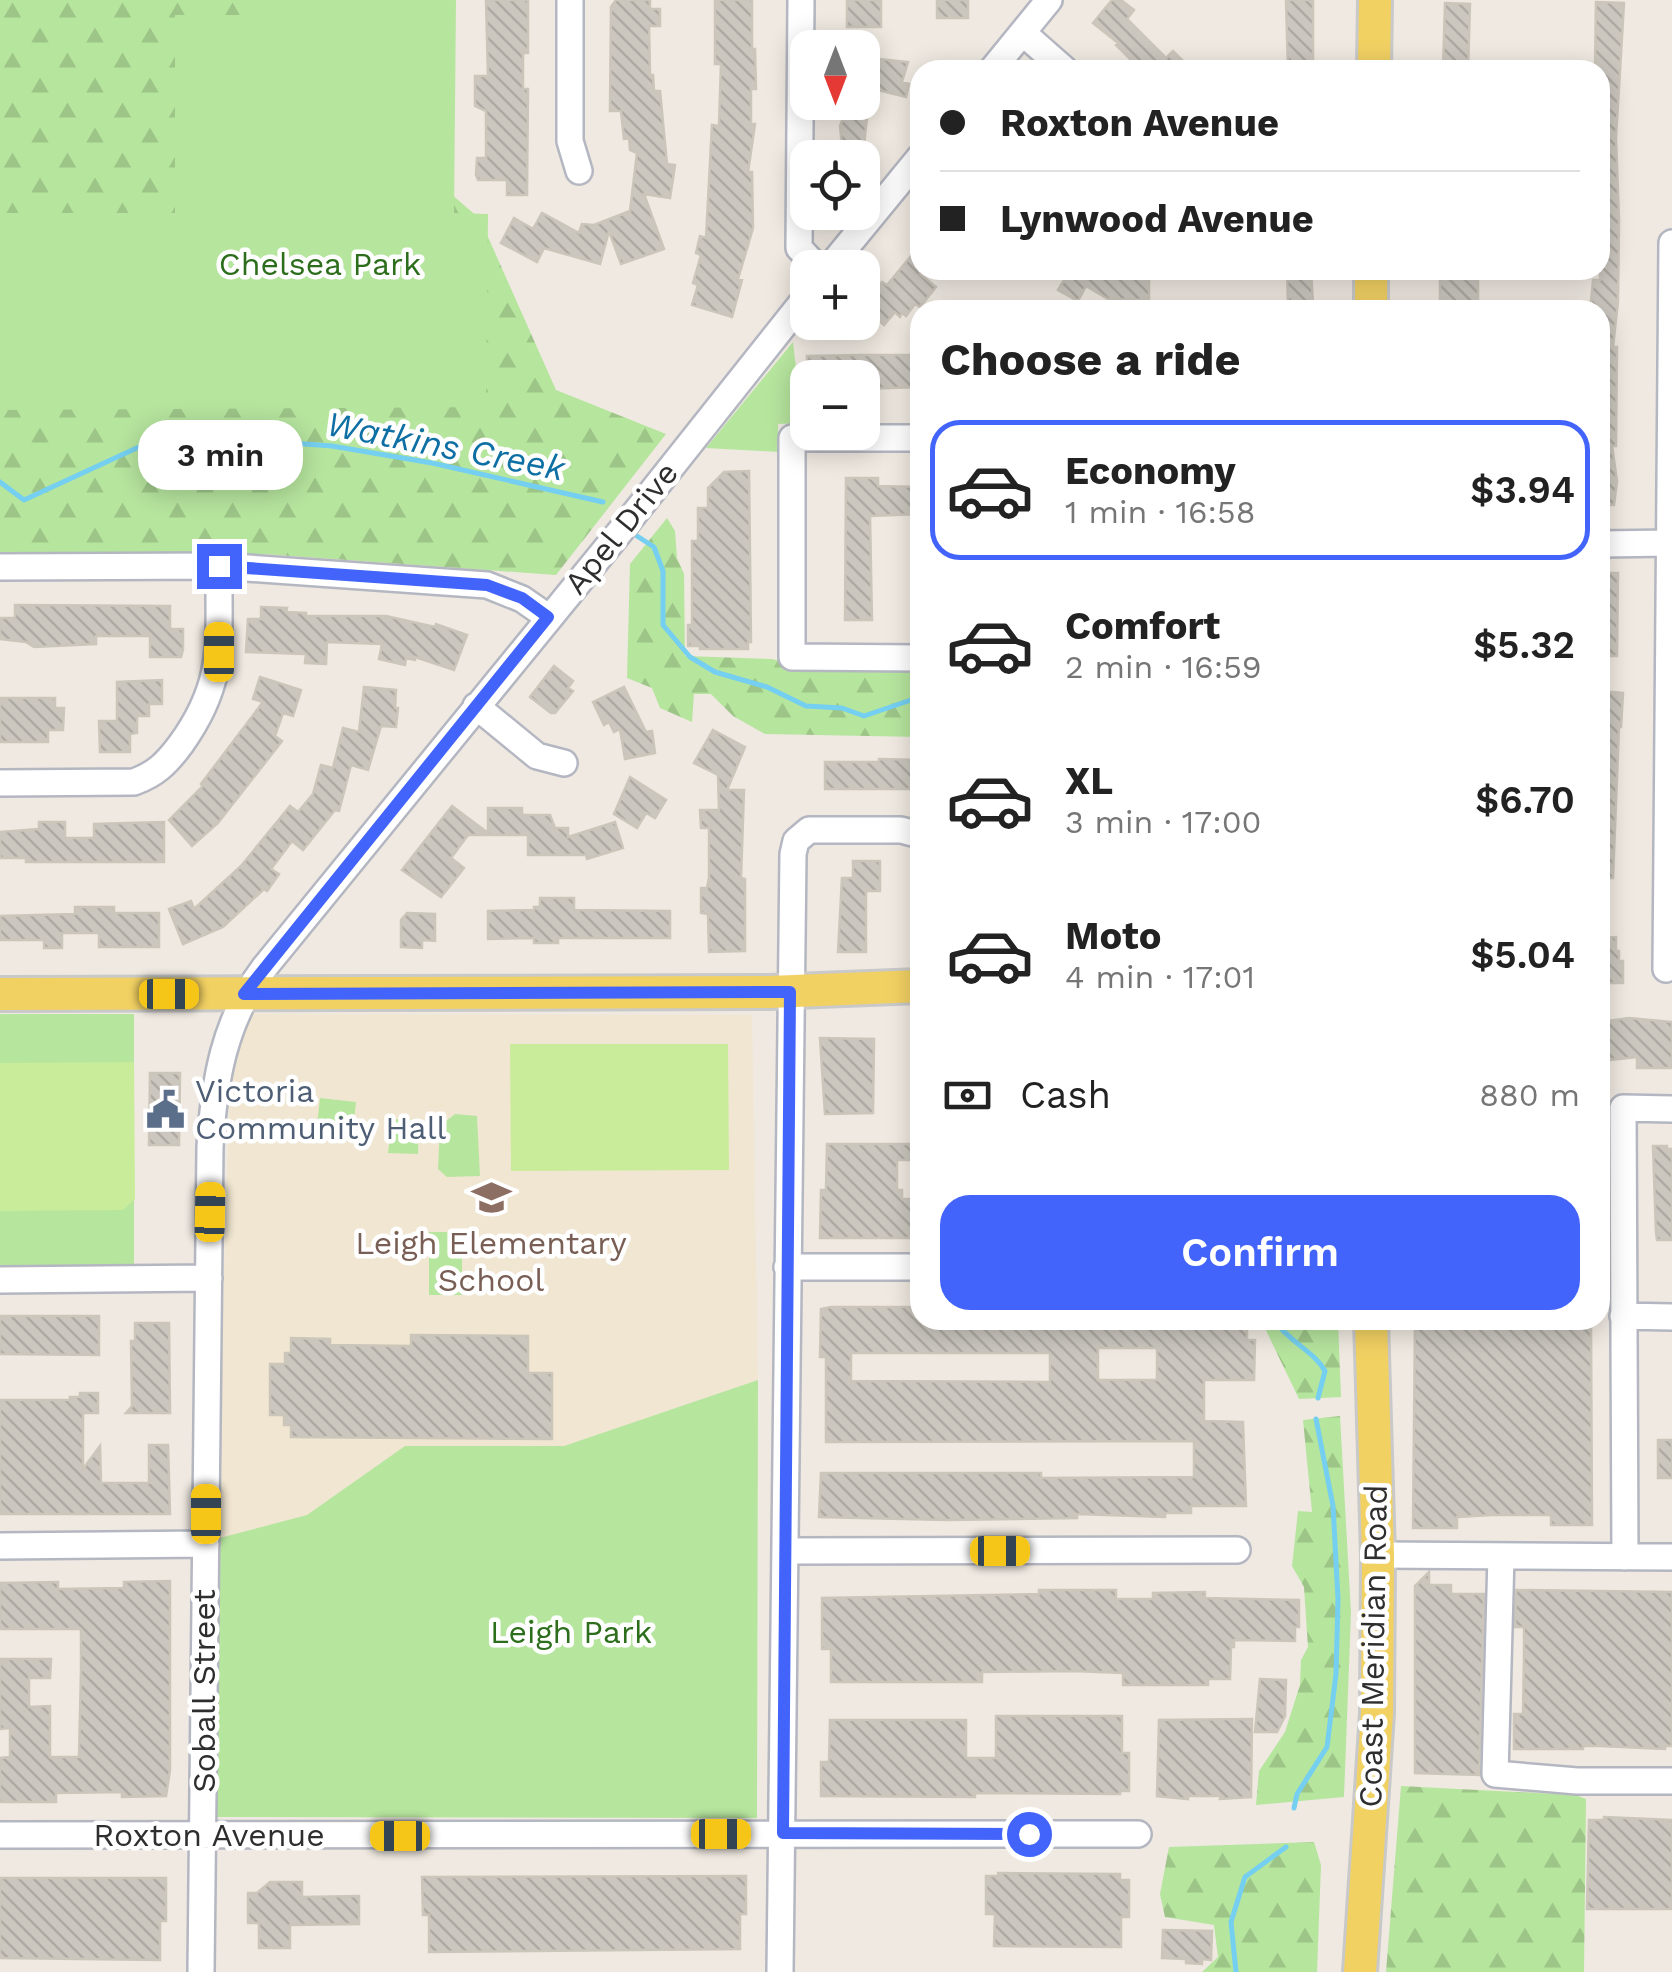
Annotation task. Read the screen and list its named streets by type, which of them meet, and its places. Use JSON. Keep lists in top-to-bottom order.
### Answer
{
  "streets": {
    "main road": ["Coast Meridian Road"],
    "street": ["Apel Drive", "Soball Street", "Roxton Avenue"]
  },
  "crossings": [
    ["Apel Drive", "Soball Street"],
    ["Soball Street", "Roxton Avenue"]
  ],
  "water": ["Watkins Creek"],
  "parks": ["Chelsea Park", "Leigh Park"],
  "places": {
    "public building": ["Victoria Community Hall"],
    "school or university": ["Leigh Elementary School"]
  },
  "north": "bottom",
  "page": {
    "map_buttons": ["+", "−"],
    "banner": ["Roxton Avenue", "Lynwood Avenue"],
    "heading": "Choose a ride",
    "bubble": "3 min",
    "list": [
      {
        "name": "Economy",
        "note": "1 min · 16:58",
        "value": "$3.94"
      },
      {
        "name": "Comfort",
        "note": "2 min · 16:59",
        "value": "$5.32"
      },
      {
        "name": "XL",
        "note": "3 min · 17:00",
        "value": "$6.70"
      },
      {
        "name": "Moto",
        "note": "4 min · 17:01",
        "value": "$5.04"
      }
    ],
    "pay": ["Cash", "880 m"],
    "buttons": "Confirm"
  }
}
